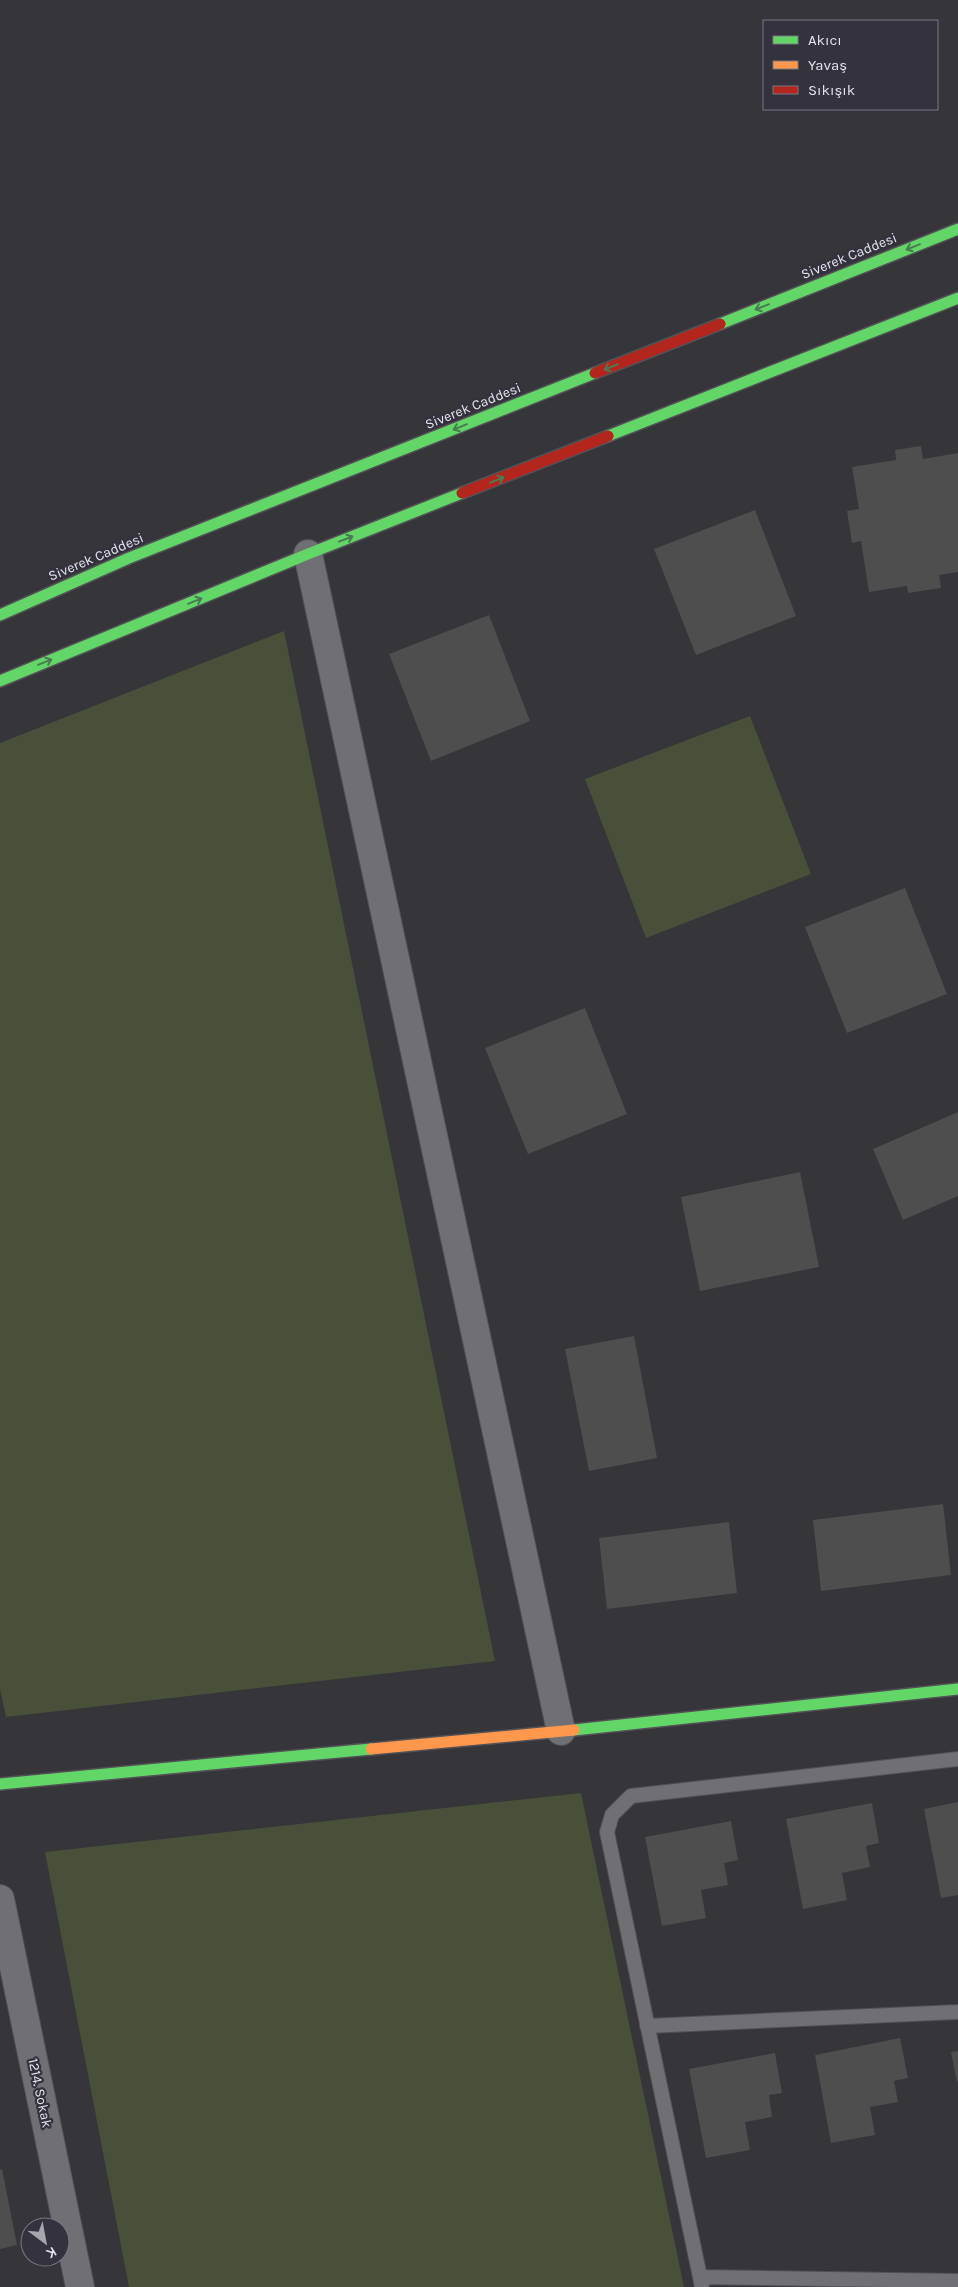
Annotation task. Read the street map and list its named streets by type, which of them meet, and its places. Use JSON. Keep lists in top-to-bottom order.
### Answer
{
  "streets": {
    "main road": ["Siverek Caddesi"],
    "street": ["1214. Sokak"]
  },
  "legend": ["Akıcı", "Yavaş", "Sıkışık"],
  "north": "bottom right"
}
